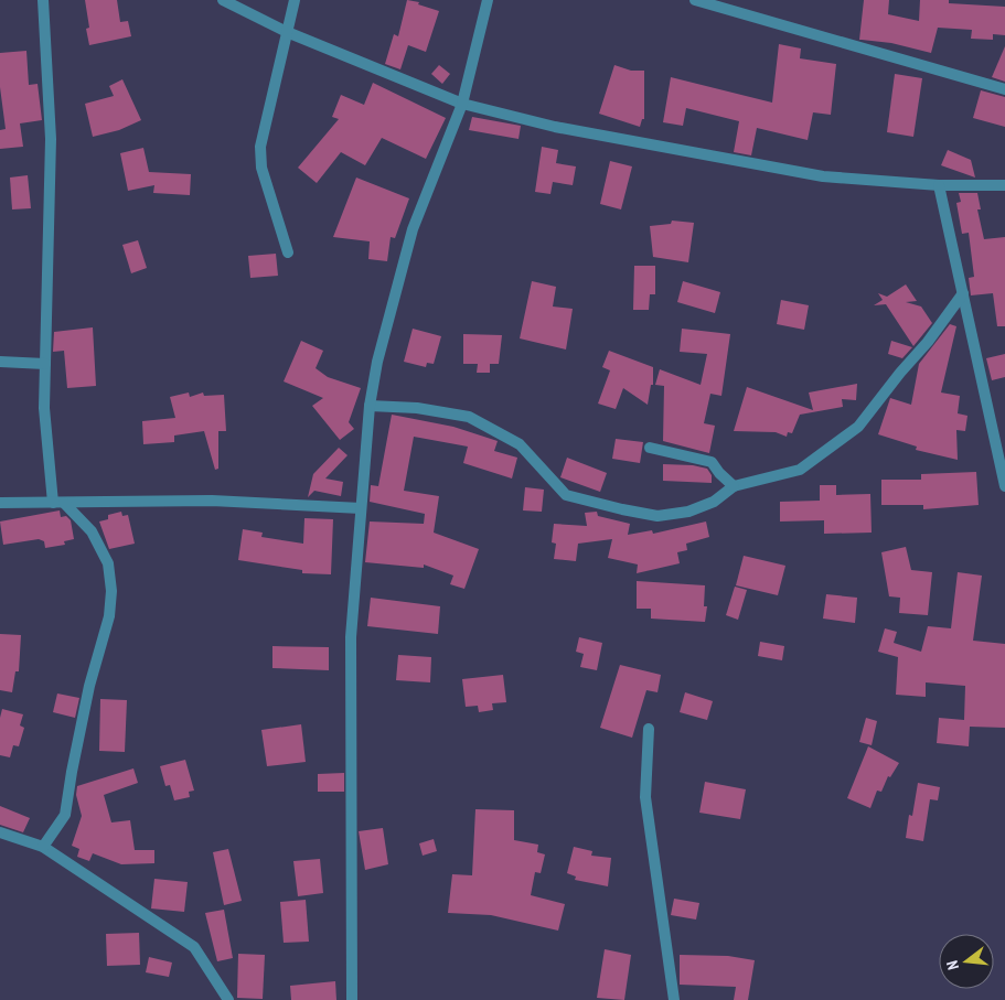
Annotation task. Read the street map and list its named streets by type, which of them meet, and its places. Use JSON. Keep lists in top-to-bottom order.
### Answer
{
  "north": "left"
}
